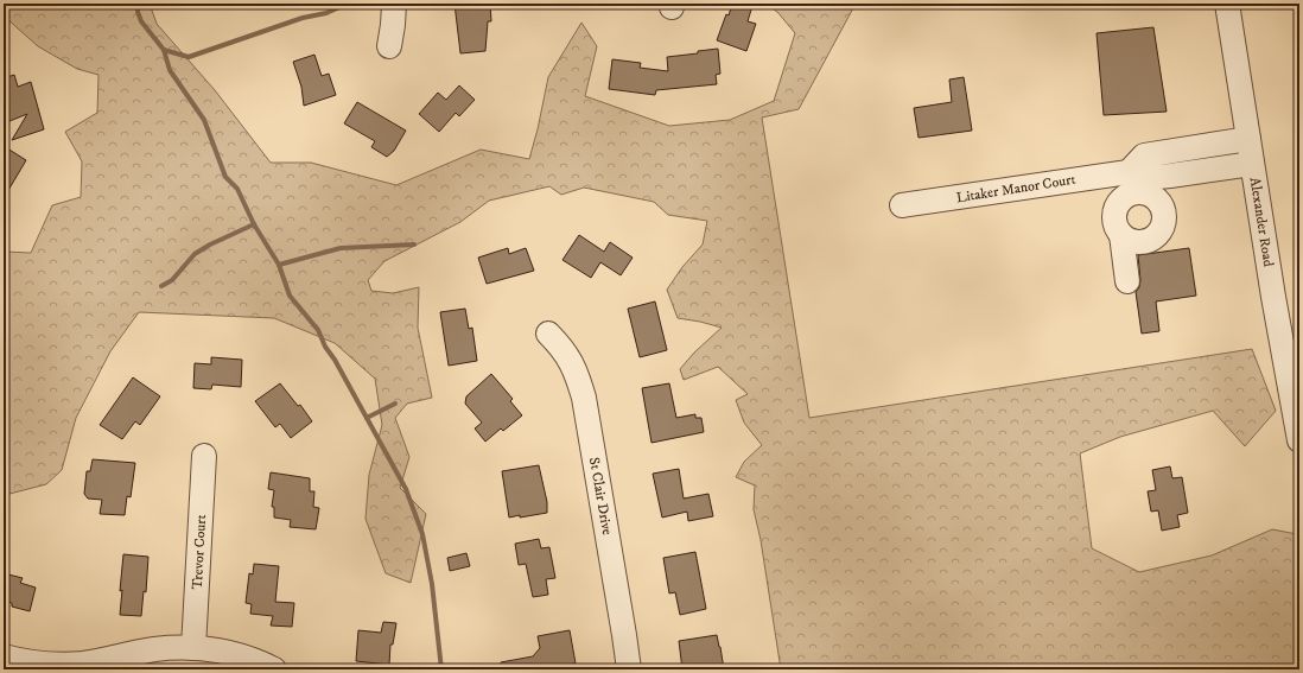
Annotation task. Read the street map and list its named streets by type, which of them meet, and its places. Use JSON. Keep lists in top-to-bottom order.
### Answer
{
  "streets": {
    "street": [
      "Litaker Manor Court",
      "Alexander Road",
      "St Clair Drive",
      "Trevor Court"
    ]
  },
  "crossings": [
    ["Litaker Manor Court", "Alexander Road"]
  ]
}
